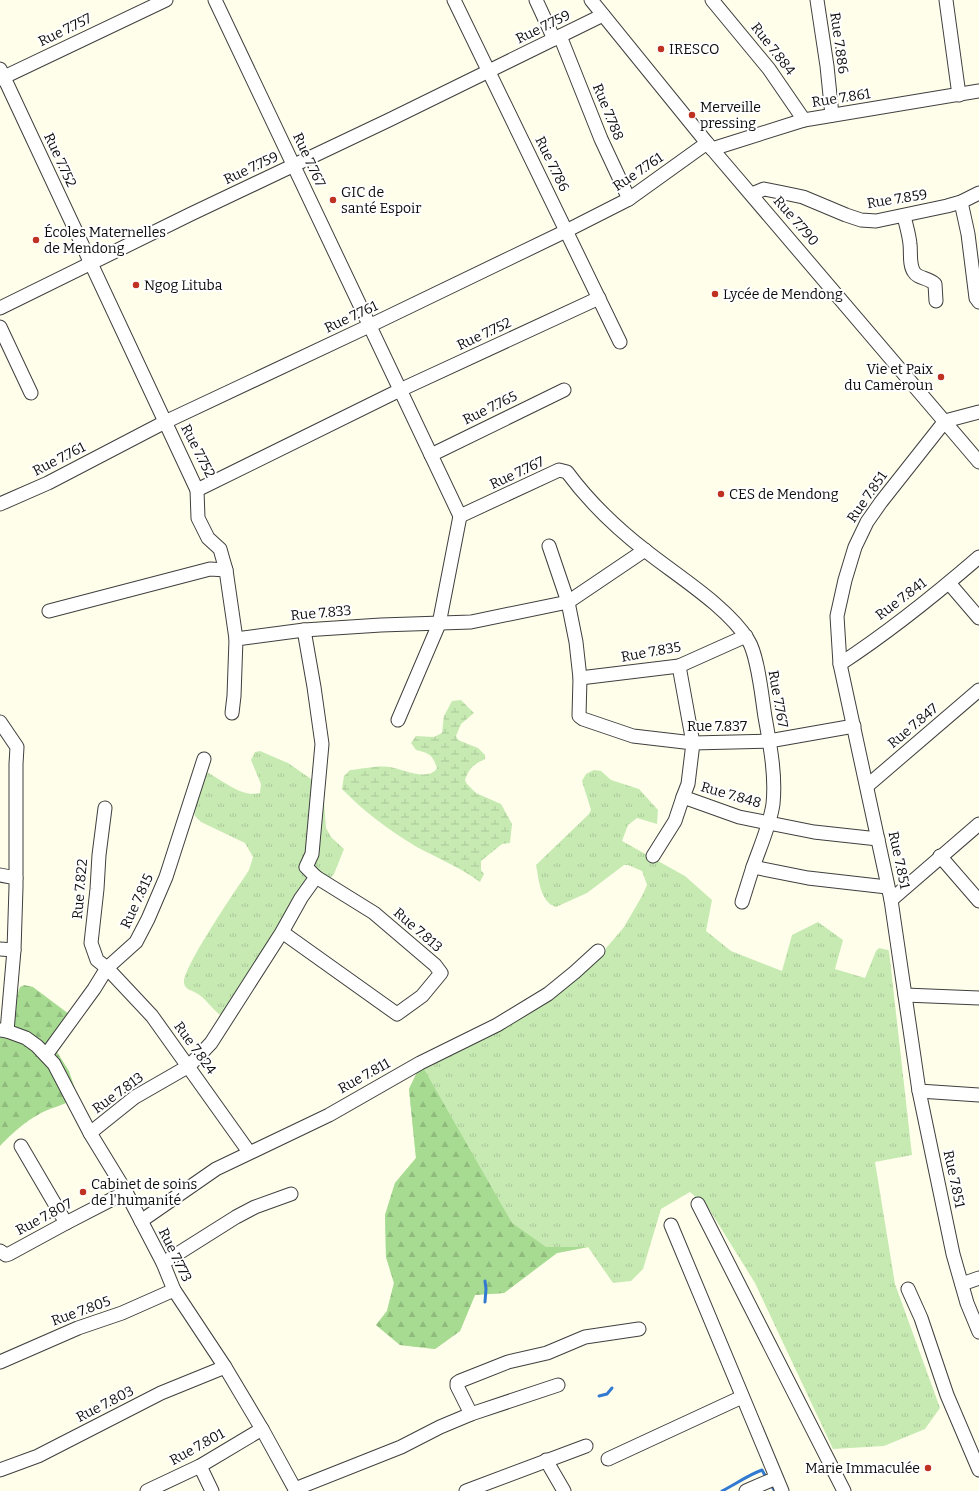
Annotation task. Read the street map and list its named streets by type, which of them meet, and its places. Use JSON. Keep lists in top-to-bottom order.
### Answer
{
  "streets": {
    "street": [
      "Rue 7.759",
      "Rue 7.757",
      "Rue 7.886",
      "Rue 7.884",
      "Rue 7.861",
      "Rue 7.788",
      "Rue 7.752",
      "Rue 7.767",
      "Rue 7.786",
      "Rue 7.761",
      "Rue 7.859",
      "Rue 7.790",
      "Rue 7.765",
      "Rue 7.851",
      "Rue 7.841",
      "Rue 7.833",
      "Rue 7.835",
      "Rue 7.837",
      "Rue 7.847",
      "Rue 7.848",
      "Rue 7.822",
      "Rue 7.815",
      "Rue 7.813",
      "Rue 7.824",
      "Rue 7.811",
      "Rue 7.807",
      "Rue 7.773",
      "Rue 7.805",
      "Rue 7.803",
      "Rue 7.801"
    ]
  },
  "crossings": [
    ["Rue 7.759", "Rue 7.788"],
    ["Rue 7.759", "Rue 7.752"],
    ["Rue 7.759", "Rue 7.767"],
    ["Rue 7.759", "Rue 7.786"],
    ["Rue 7.759", "Rue 7.790"],
    ["Rue 7.757", "Rue 7.752"],
    ["Rue 7.886", "Rue 7.861"],
    ["Rue 7.884", "Rue 7.861"],
    ["Rue 7.861", "Rue 7.761"],
    ["Rue 7.861", "Rue 7.790"],
    ["Rue 7.788", "Rue 7.761"],
    ["Rue 7.752", "Rue 7.767"],
    ["Rue 7.752", "Rue 7.786"],
    ["Rue 7.752", "Rue 7.761"],
    ["Rue 7.767", "Rue 7.761"],
    ["Rue 7.767", "Rue 7.765"],
    ["Rue 7.767", "Rue 7.833"],
    ["Rue 7.767", "Rue 7.835"],
    ["Rue 7.767", "Rue 7.837"],
    ["Rue 7.767", "Rue 7.848"],
    ["Rue 7.786", "Rue 7.761"],
    ["Rue 7.761", "Rue 7.790"],
    ["Rue 7.859", "Rue 7.790"],
    ["Rue 7.790", "Rue 7.851"],
    ["Rue 7.851", "Rue 7.841"],
    ["Rue 7.851", "Rue 7.837"],
    ["Rue 7.851", "Rue 7.847"],
    ["Rue 7.851", "Rue 7.848"],
    ["Rue 7.835", "Rue 7.837"],
    ["Rue 7.835", "Rue 7.848"],
    ["Rue 7.837", "Rue 7.848"],
    ["Rue 7.822", "Rue 7.815"],
    ["Rue 7.822", "Rue 7.824"],
    ["Rue 7.815", "Rue 7.824"],
    ["Rue 7.815", "Rue 7.773"],
    ["Rue 7.813", "Rue 7.824"],
    ["Rue 7.813", "Rue 7.773"],
    ["Rue 7.824", "Rue 7.811"],
    ["Rue 7.811", "Rue 7.773"],
    ["Rue 7.807", "Rue 7.773"],
    ["Rue 7.773", "Rue 7.805"],
    ["Rue 7.773", "Rue 7.803"],
    ["Rue 7.773", "Rue 7.801"]
  ],
  "places": [
    "IRESCO",
    "Merveille pressing",
    "GIC de santé Espoir",
    "Écoles Maternelles de Mendong",
    "Ngog Lituba",
    "Lycée de Mendong",
    "Vie et Paix du Cameroun",
    "CES de Mendong",
    "Cabinet de soins de l'humanité",
    "Marie Immaculée"
  ]
}
